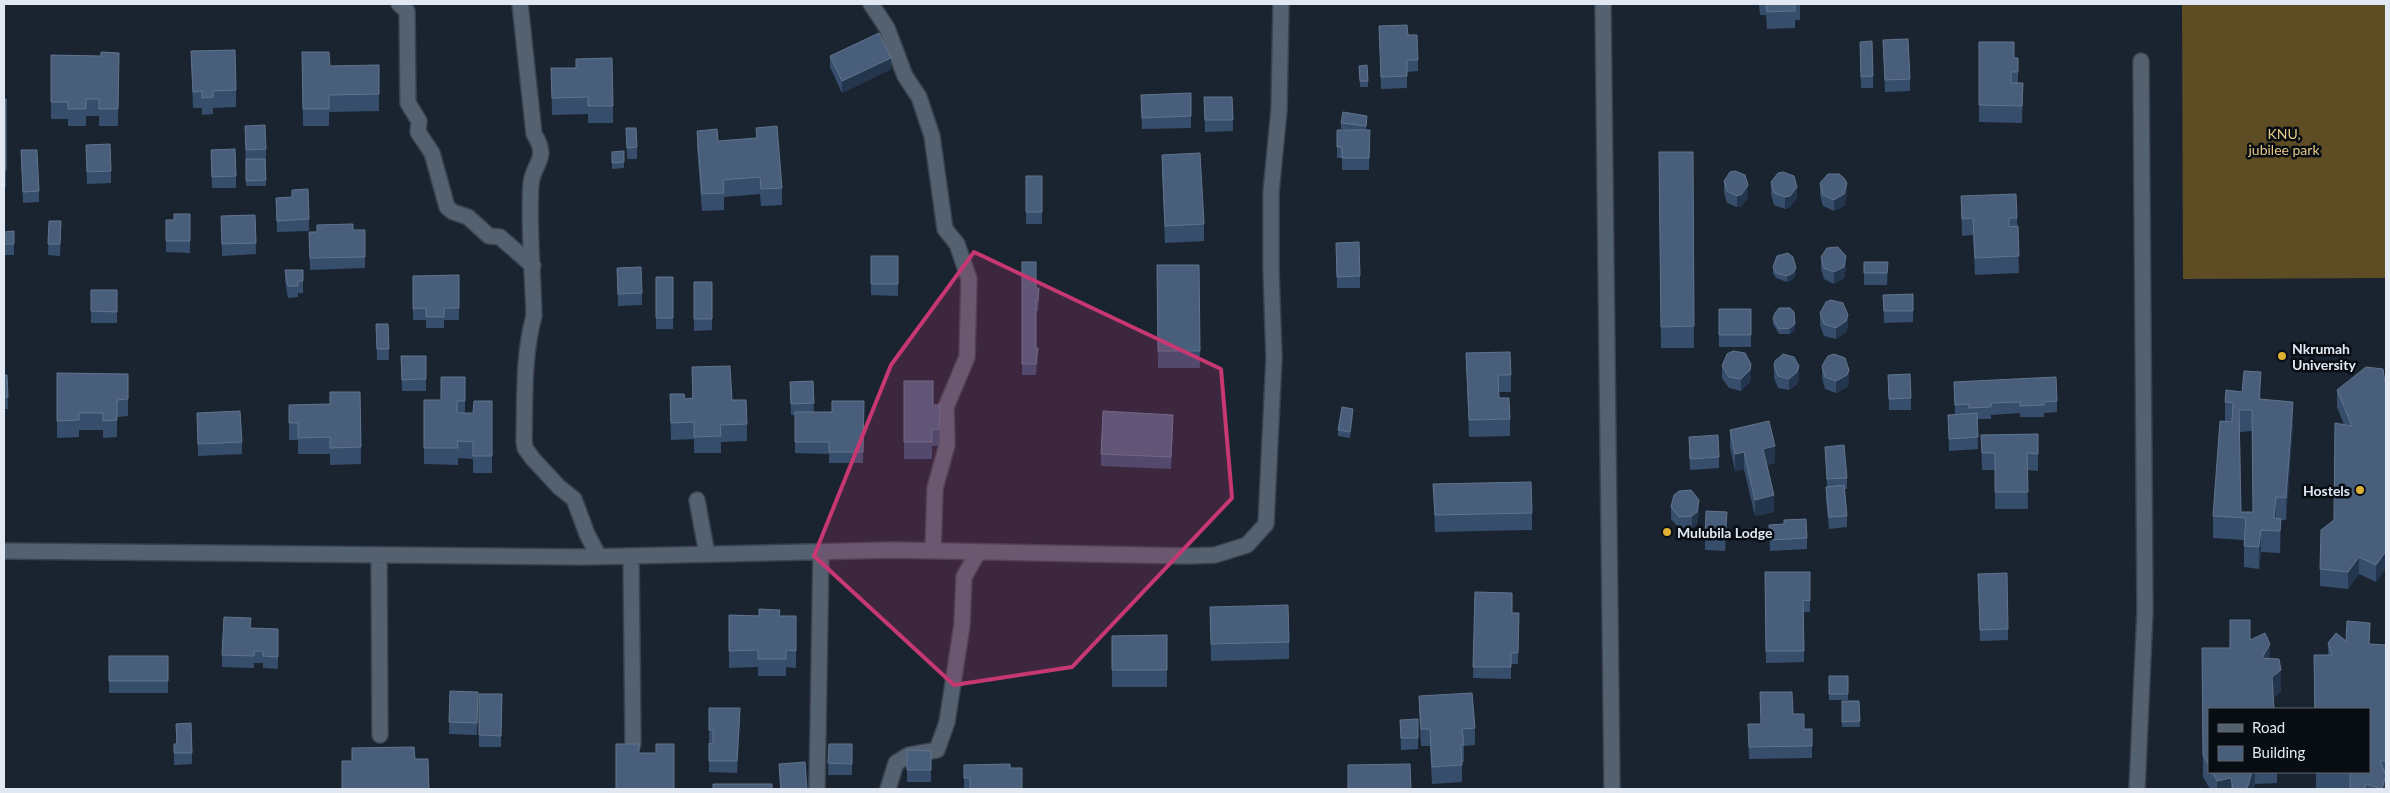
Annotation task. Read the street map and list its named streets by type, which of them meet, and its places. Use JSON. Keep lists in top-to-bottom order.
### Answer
{
  "parks": ["KNU, jubilee park"],
  "places": ["Nkrumah University", "Hostels", "Mulubila Lodge"],
  "legend": ["Road", "Building"]
}
